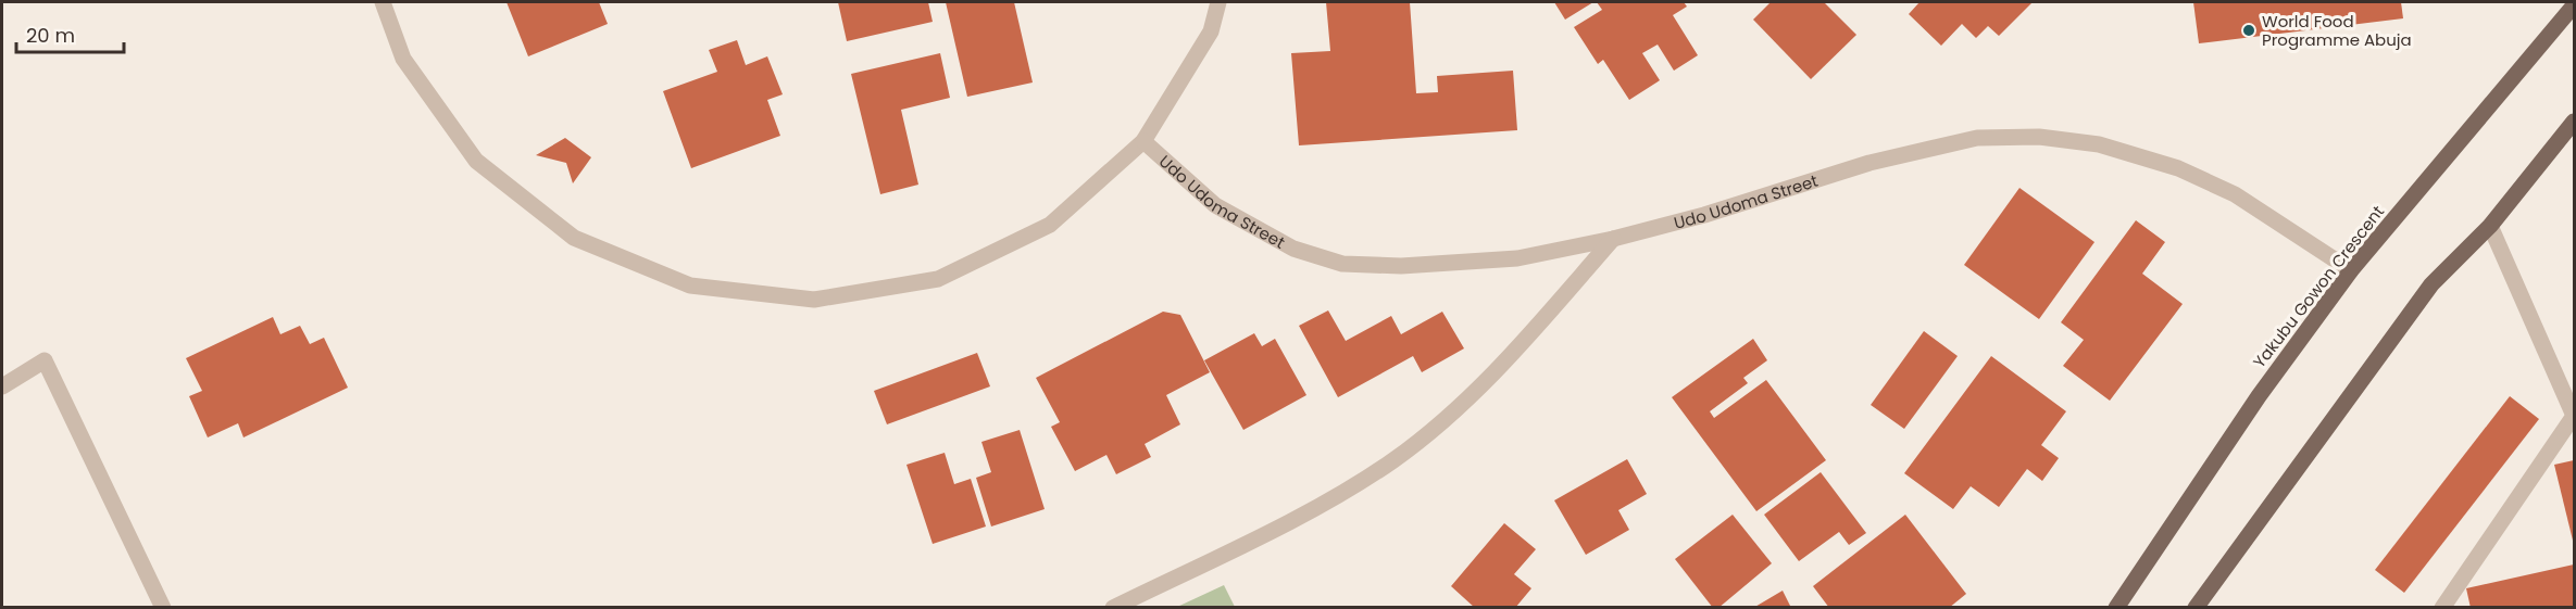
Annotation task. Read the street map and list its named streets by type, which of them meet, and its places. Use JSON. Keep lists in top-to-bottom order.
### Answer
{
  "streets": {
    "main road": ["Yakubu Gowon Crescent"],
    "street": ["Udo Udoma Street"]
  },
  "crossings": [
    ["Udo Udoma Street", "Yakubu Gowon Crescent"]
  ],
  "places": ["World Food Programme Abuja"],
  "scale_bar": "20 m"
}
